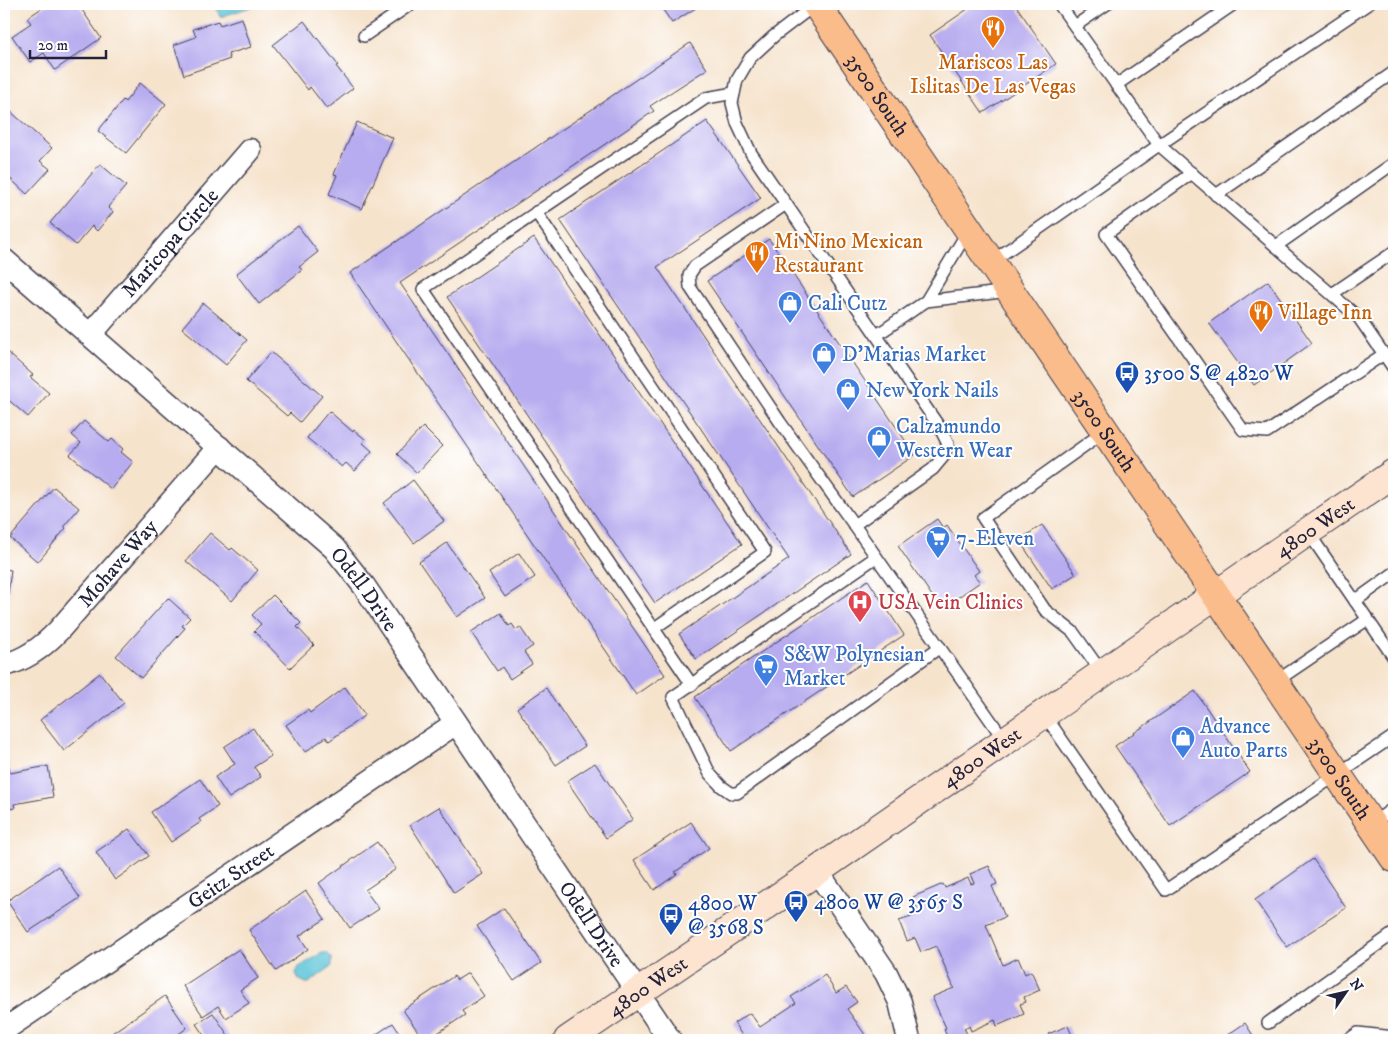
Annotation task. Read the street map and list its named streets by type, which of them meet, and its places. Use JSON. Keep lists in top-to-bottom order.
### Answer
{
  "streets": {
    "main road": ["3500 South", "4800 West"],
    "street": [
      "Maricopa Circle",
      "Mohave Way",
      "Odell Drive",
      "Geitz Street"
    ]
  },
  "crossings": [
    ["3500 South", "4800 West"],
    ["Maricopa Circle", "Odell Drive"],
    ["4800 West", "Odell Drive"],
    ["Mohave Way", "Odell Drive"],
    ["Odell Drive", "Geitz Street"]
  ],
  "places": {
    "restaurant": ["Mariscos Las Islitas De Las Vegas", "Mi Nino Mexican Restaurant", "Village Inn"],
    "shop": [
      "Cali Cutz",
      "D'Marias Market",
      "New York Nails",
      "Calzamundo Western Wear",
      "Advance Auto Parts"
    ],
    "bus stop": ["3500 S @ 4820 W", "4800 W @ 3565 S", "4800 W @ 3568 S"],
    "supermarket": ["7-Eleven", "S&W Polynesian Market"],
    "hospital": ["USA Vein Clinics"]
  },
  "scale_bar": "20 m",
  "north": "top right"
}
